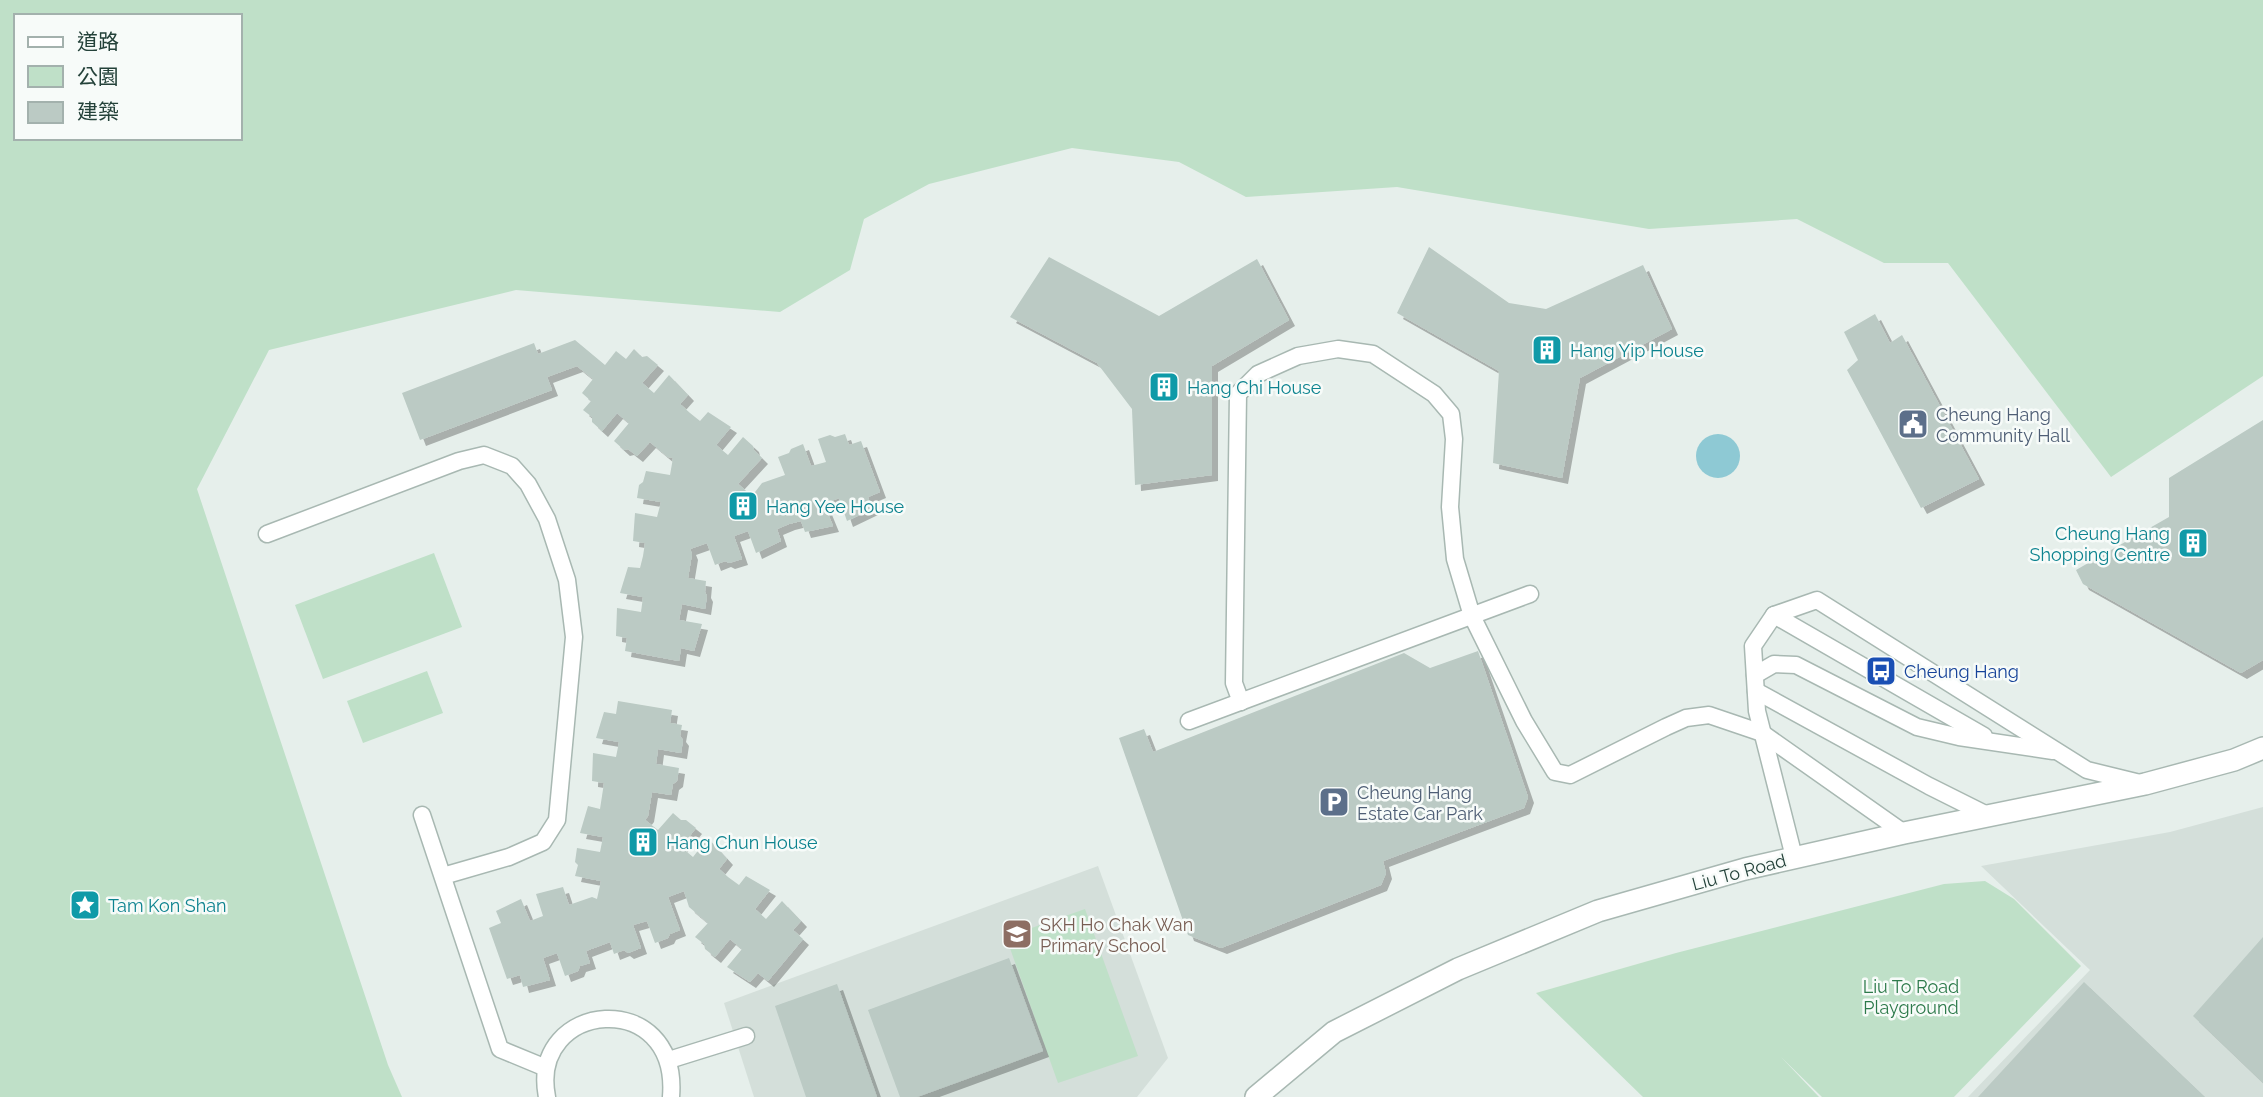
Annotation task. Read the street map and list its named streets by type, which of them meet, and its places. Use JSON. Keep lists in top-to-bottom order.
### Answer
{
  "streets": {
    "street": ["Liu To Road"]
  },
  "parks": ["Liu To Road Playground"],
  "places": {
    "building": [
      "Hang Yip House",
      "Hang Chi House",
      "Hang Yee House",
      "Cheung Hang Shopping Centre",
      "Hang Chun House"
    ],
    "public building": ["Cheung Hang Community Hall"],
    "bus stop": ["Cheung Hang"],
    "parking": ["Cheung Hang Estate Car Park"],
    "place": ["Tam Kon Shan"],
    "school or university": ["SKH Ho Chak Wan Primary School"]
  },
  "legend": ["道路", "公園", "建築"]
}
